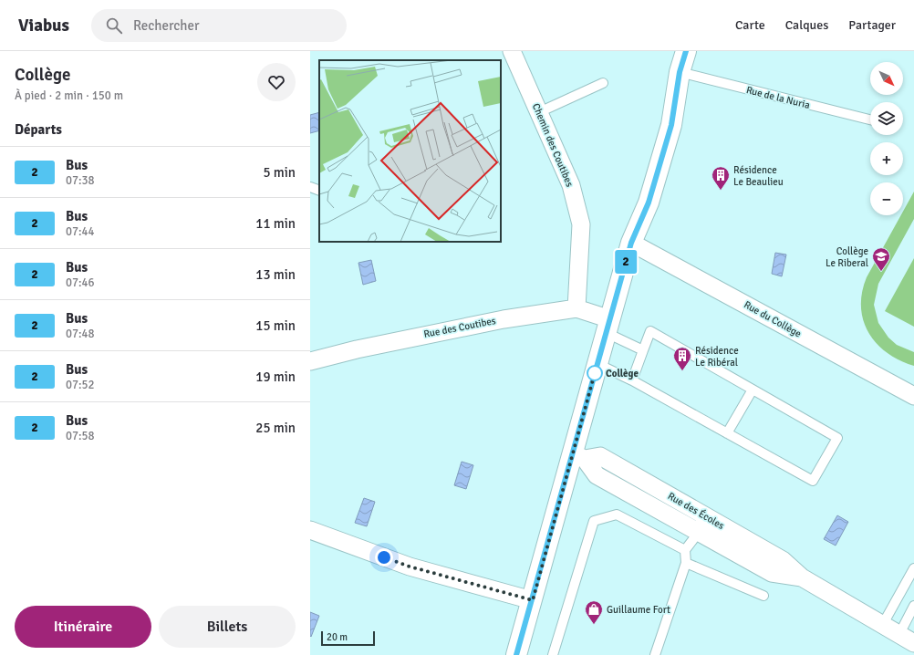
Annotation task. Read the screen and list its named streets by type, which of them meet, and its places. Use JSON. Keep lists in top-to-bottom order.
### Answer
{
  "streets": {
    "street": [
      "Chemin des Coutibes",
      "Rue du Collège",
      "Rue des Coutibes",
      "Rue des Écoles"
    ],
    "lane": ["Rue de la Nuria"]
  },
  "crossings": [
    ["Chemin des Coutibes", "Rue des Coutibes"]
  ],
  "places": {
    "building": ["Résidence Le Beaulieu", "Résidence Le Ribéral"],
    "school or university": ["Collège Le Riberal"],
    "other": ["Collège"],
    "shop": ["Guillaume Fort"]
  },
  "lines": ["bus line 2"],
  "scale_bar": "20 m",
  "north": "bottom right",
  "page": {
    "header": "Viabus",
    "search": "Rechercher",
    "nav": ["Carte", "Calques", "Partager"],
    "heading": [
      ["Collège", "À pied · 2 min · 150 m"],
      "Départs"
    ],
    "on_map": "2",
    "map_buttons": ["+", "−"],
    "list": [
      {
        "mark": "2",
        "name": "Bus",
        "note": "07:38",
        "value": "5 min"
      },
      {
        "mark": "2",
        "name": "Bus",
        "note": "07:44",
        "value": "11 min"
      },
      {
        "mark": "2",
        "name": "Bus",
        "note": "07:46",
        "value": "13 min"
      },
      {
        "mark": "2",
        "name": "Bus",
        "note": "07:48",
        "value": "15 min"
      },
      {
        "mark": "2",
        "name": "Bus",
        "note": "07:52",
        "value": "19 min"
      },
      {
        "mark": "2",
        "name": "Bus",
        "note": "07:58",
        "value": "25 min"
      }
    ],
    "buttons": ["Itinéraire", "Billets"],
    "scale": "20 m"
  }
}
